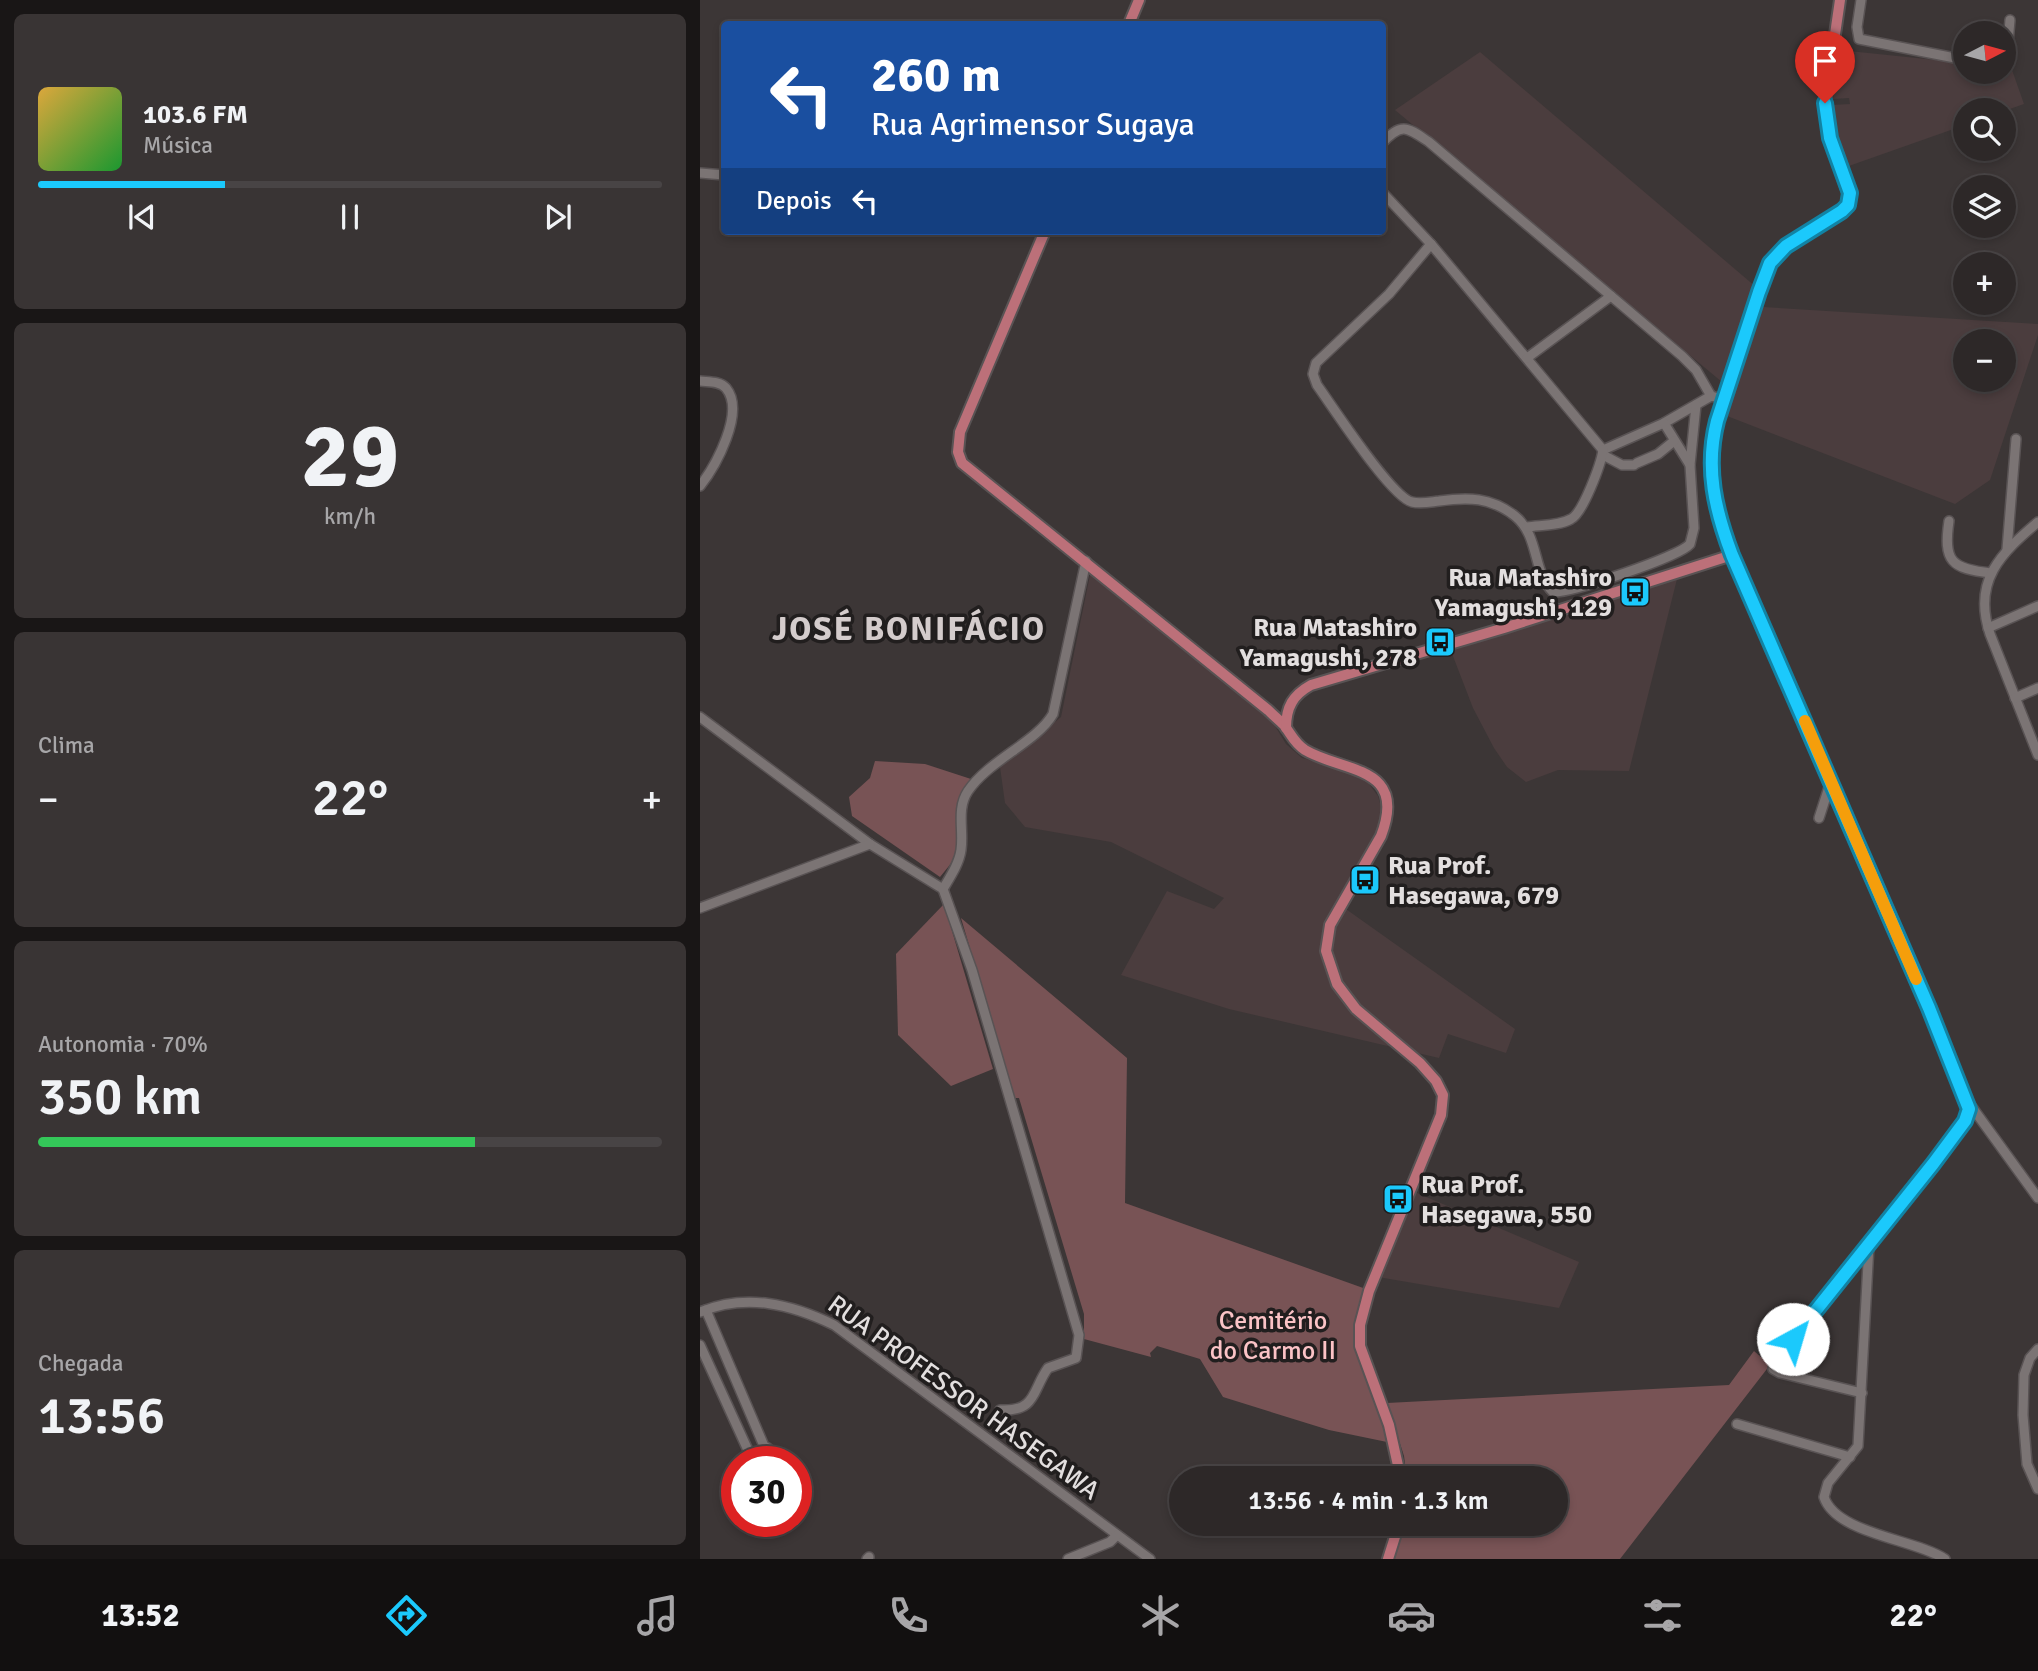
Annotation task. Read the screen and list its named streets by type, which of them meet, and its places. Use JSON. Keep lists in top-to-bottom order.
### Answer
{
  "streets": {
    "street": ["RUA PROFESSOR HASEGAWA"]
  },
  "districts": ["JOSÉ BONIFÁCIO"],
  "parks": ["Cemitério do Carmo II"],
  "places": {
    "bus stop": [
      "Rua Matashiro Yamagushi, 129",
      "Rua Matashiro Yamagushi, 278",
      "Rua Prof. Hasegawa, 679",
      "Rua Prof. Hasegawa, 550"
    ]
  },
  "north": "right",
  "page": {
    "map_buttons": ["+", "−"],
    "turn": ["260 m", "Rua Agrimensor Sugaya"],
    "song": ["103.6 FM", "Música"],
    "then": "Depois",
    "tile": [
      ["29", "km/h"],
      "Clima",
      ["Autonomia · 70%", "350 km"],
      ["Chegada", "13:56"]
    ],
    "heat": ["−", "22°", "+"],
    "limit": "30",
    "trip": "13:56 · 4 min · 1.3 km",
    "tabs": ["13:52", "22°"]
  }
}
